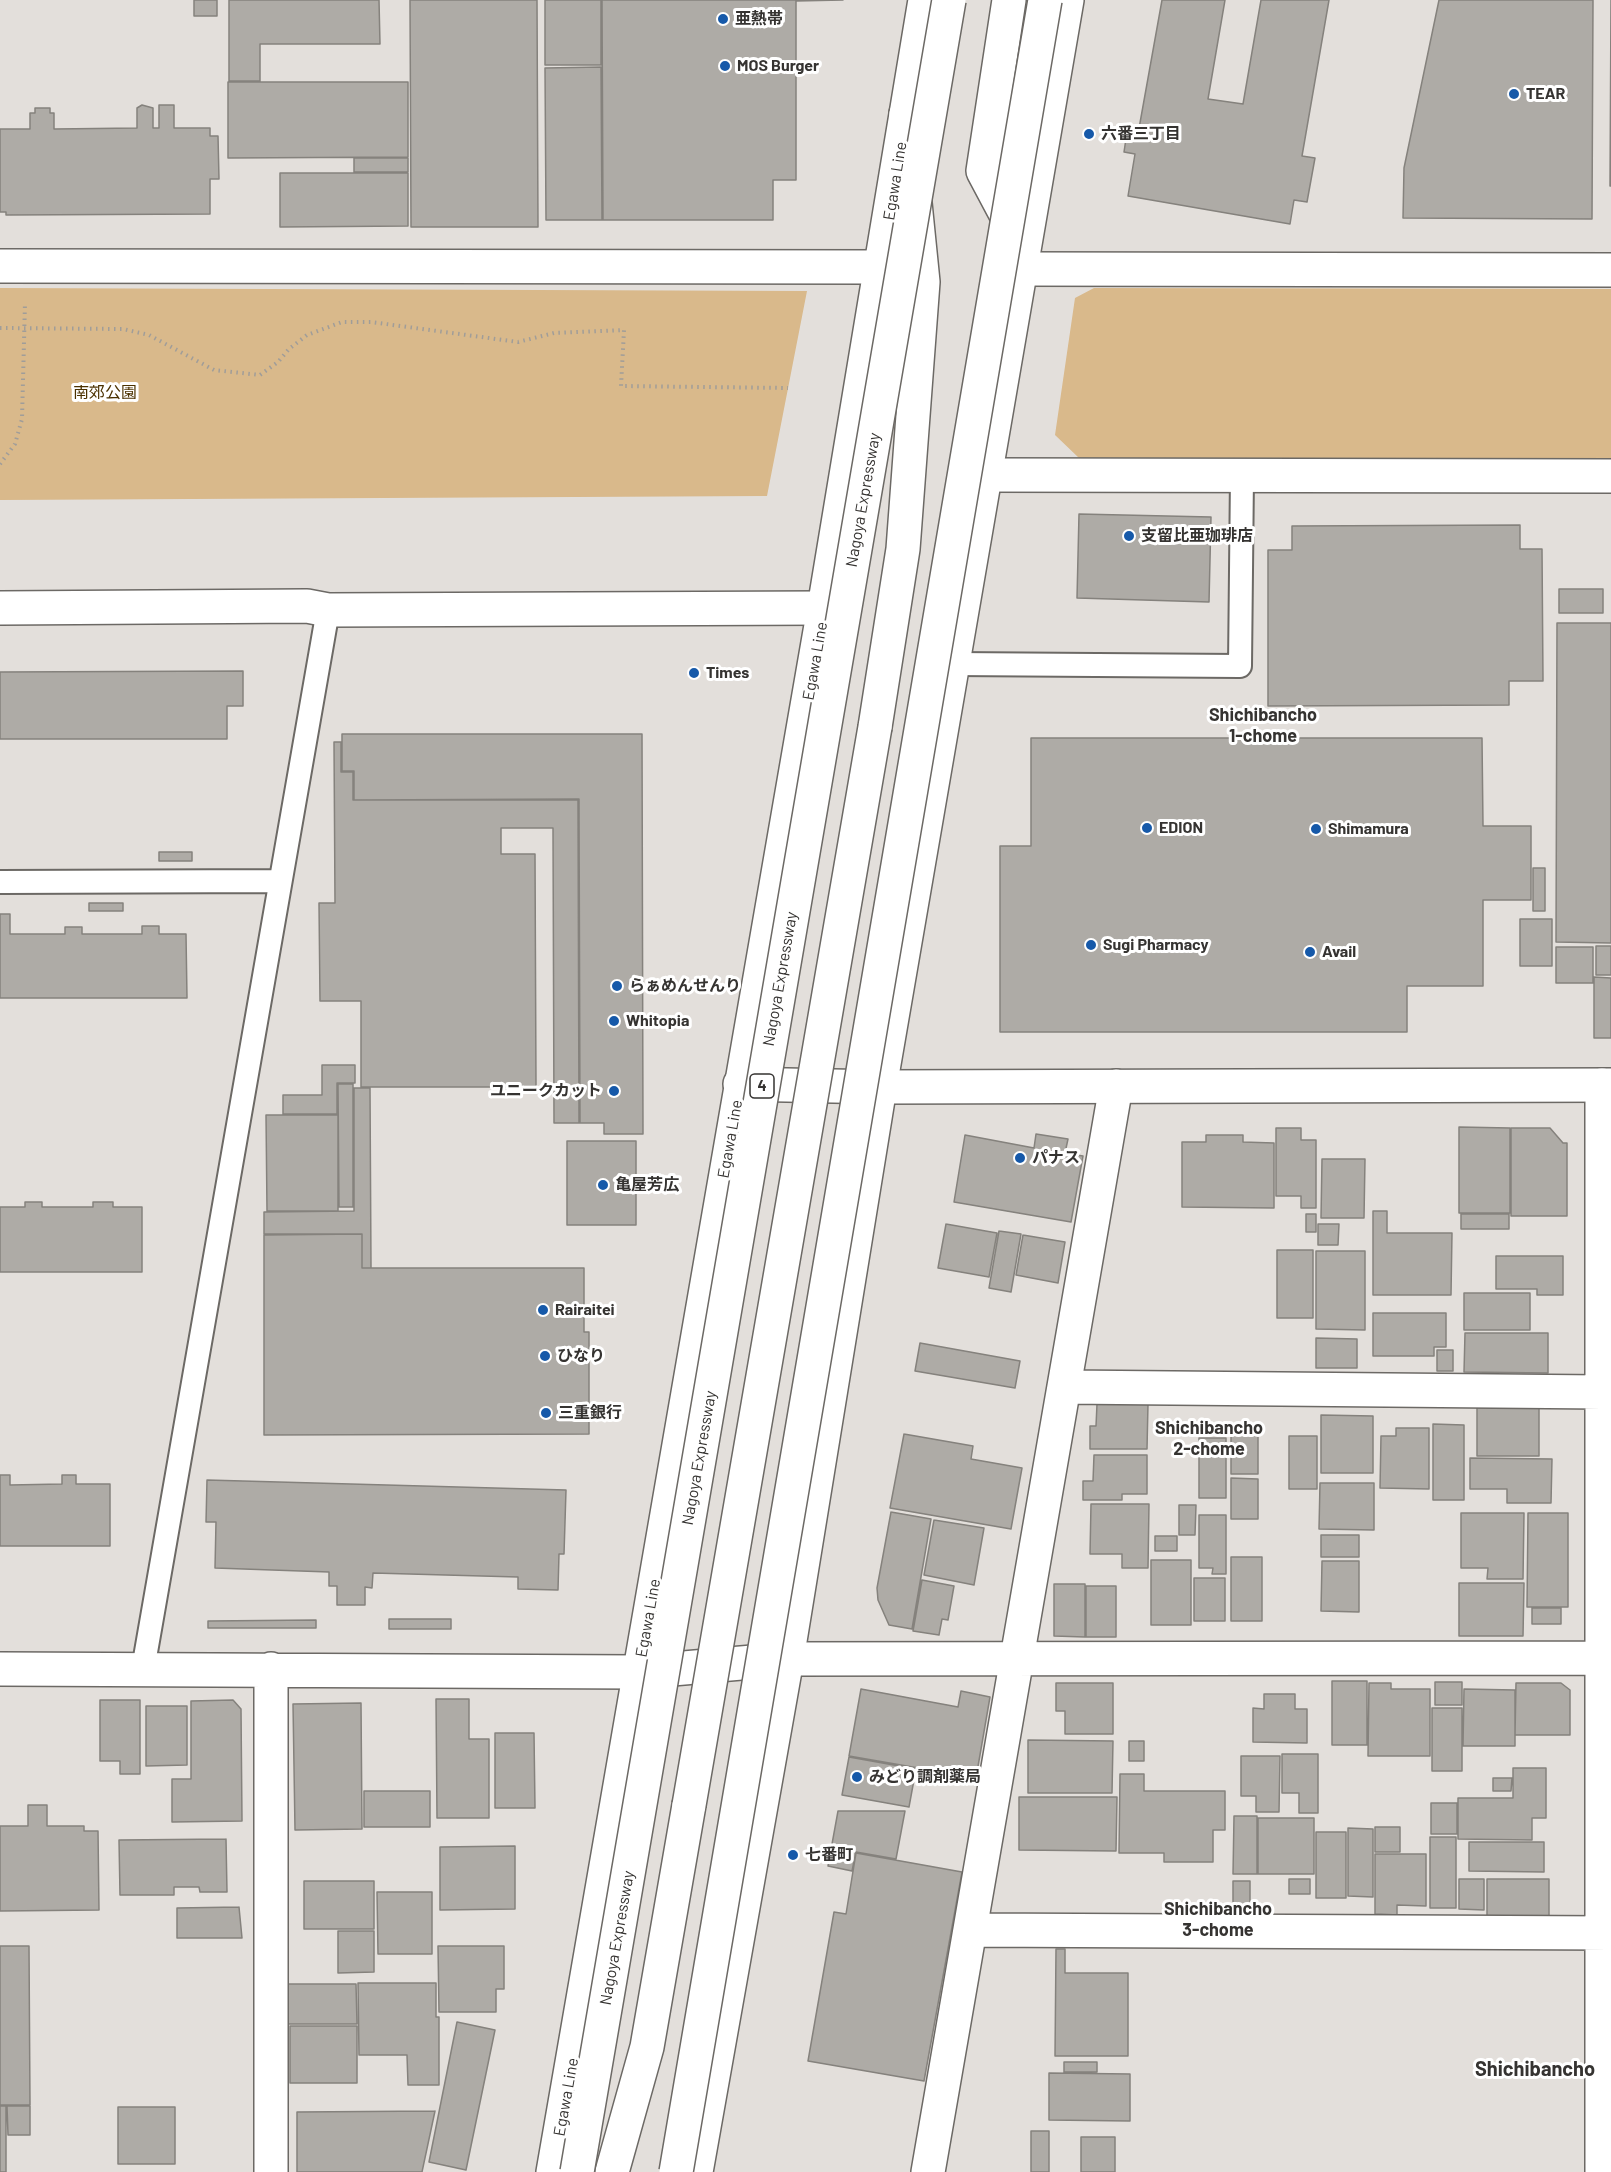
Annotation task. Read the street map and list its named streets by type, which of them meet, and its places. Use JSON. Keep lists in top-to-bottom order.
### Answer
{
  "streets": {
    "main road": ["Egawa Line", "Nagoya Expressway", "4"]
  },
  "districts": [
    "Shichibancho 1-chome",
    "Shichibancho 2-chome",
    "Shichibancho 3-chome",
    "Shichibancho"
  ],
  "parks": ["南郊公園"],
  "places": [
    "亜熱帯",
    "MOS Burger",
    "TEAR",
    "六番三丁目",
    "支留比亜珈琲店",
    "Times",
    "EDION",
    "Shimamura",
    "Sugi Pharmacy",
    "Avail",
    "らぁめんせんり",
    "Whitopia",
    "ユニークカット",
    "パナス",
    "亀屋芳広",
    "Rairaitei",
    "ひなり",
    "三重銀行",
    "みどり調剤薬局",
    "七番町"
  ]
}
